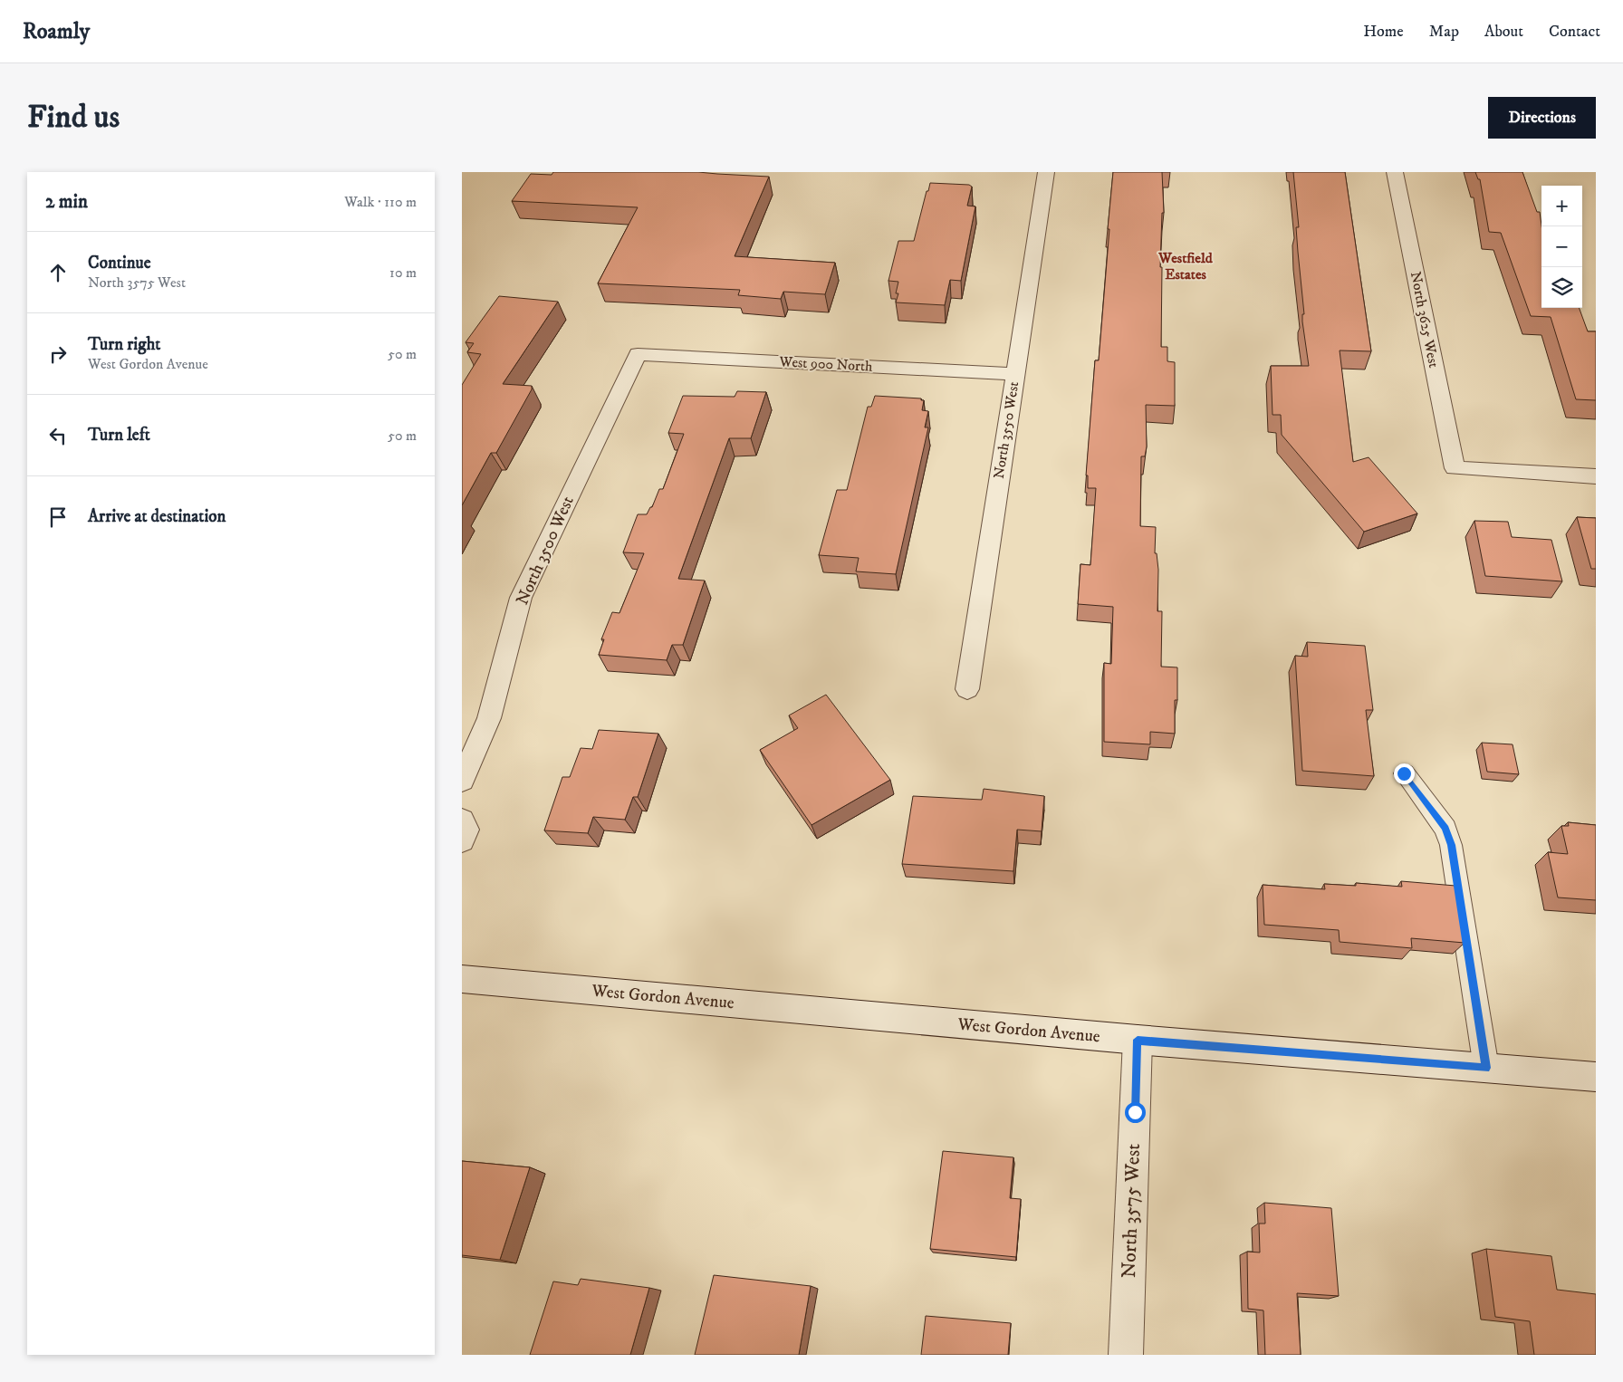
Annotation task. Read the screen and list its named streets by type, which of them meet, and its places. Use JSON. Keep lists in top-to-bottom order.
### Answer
{
  "streets": {
    "street": [
      "North 3625 West",
      "West 900 North",
      "North 3550 West",
      "North 3500 West",
      "West Gordon Avenue",
      "North 3575 West"
    ]
  },
  "crossings": [
    ["West 900 North", "North 3550 West"],
    ["West 900 North", "North 3500 West"],
    ["West Gordon Avenue", "North 3575 West"]
  ],
  "districts": ["Westfield Estates"],
  "page": {
    "header": "Roamly",
    "nav": [
      "Home",
      "Map",
      "About",
      "Contact"
    ],
    "buttons": "Directions",
    "title": "Find us",
    "heading": ["2 min", "Walk · 110 m"],
    "map_buttons": ["+", "−"],
    "list": [
      ["Continue", "North 3575 West", "10 m"],
      ["Turn right", "West Gordon Avenue", "50 m"],
      ["Turn left", "50 m"],
      "Arrive at destination"
    ]
  }
}
